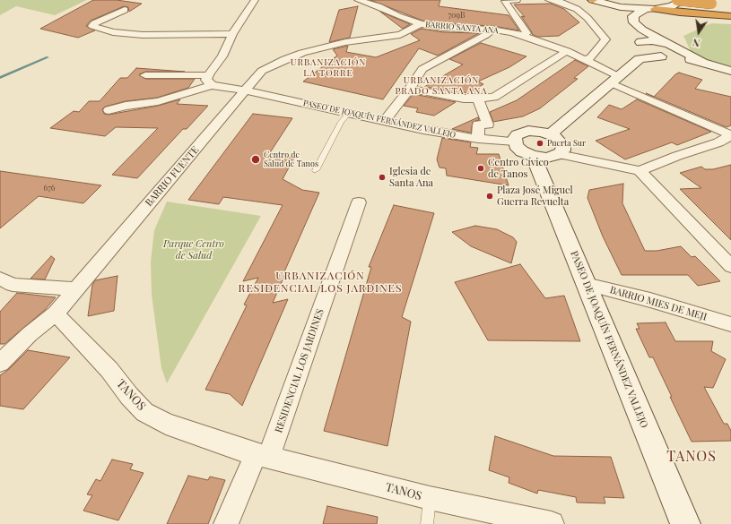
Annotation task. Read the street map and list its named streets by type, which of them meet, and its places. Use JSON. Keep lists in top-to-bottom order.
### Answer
{
  "streets": {
    "street": [
      "BARRIO SANTA ANA",
      "PASEO DE JOAQUÍN FERNÁNDEZ VALLEJO",
      "BARRIO FUENTE",
      "BARRIO MIES DE MEJI",
      "RESIDENCIAL LOS JARDINES",
      "TANOS"
    ]
  },
  "crossings": [
    ["BARRIO SANTA ANA", "PASEO DE JOAQUÍN FERNÁNDEZ VALLEJO"],
    ["BARRIO SANTA ANA", "BARRIO FUENTE"],
    ["PASEO DE JOAQUÍN FERNÁNDEZ VALLEJO", "BARRIO FUENTE"],
    ["PASEO DE JOAQUÍN FERNÁNDEZ VALLEJO", "BARRIO MIES DE MEJI"],
    ["BARRIO FUENTE", "TANOS"],
    ["RESIDENCIAL LOS JARDINES", "TANOS"]
  ],
  "districts": [
    "URBANIZACIÓN LA TORRE",
    "URBANIZACIÓN PRADO SANTA ANA",
    "URBANIZACIÓN RESIDENCIAL LOS JARDINES",
    "TANOS"
  ],
  "parks": ["Parque Centro de Salud"],
  "places": [
    "Puerta Sur",
    "Centro de Salud de Tanos",
    "Centro Cívico de Tanos",
    "Iglesia de Santa Ana",
    "Plaza José Miguel Guerra Revuelta"
  ],
  "house_numbers": ["709B", "676"],
  "north": "bottom"
}
